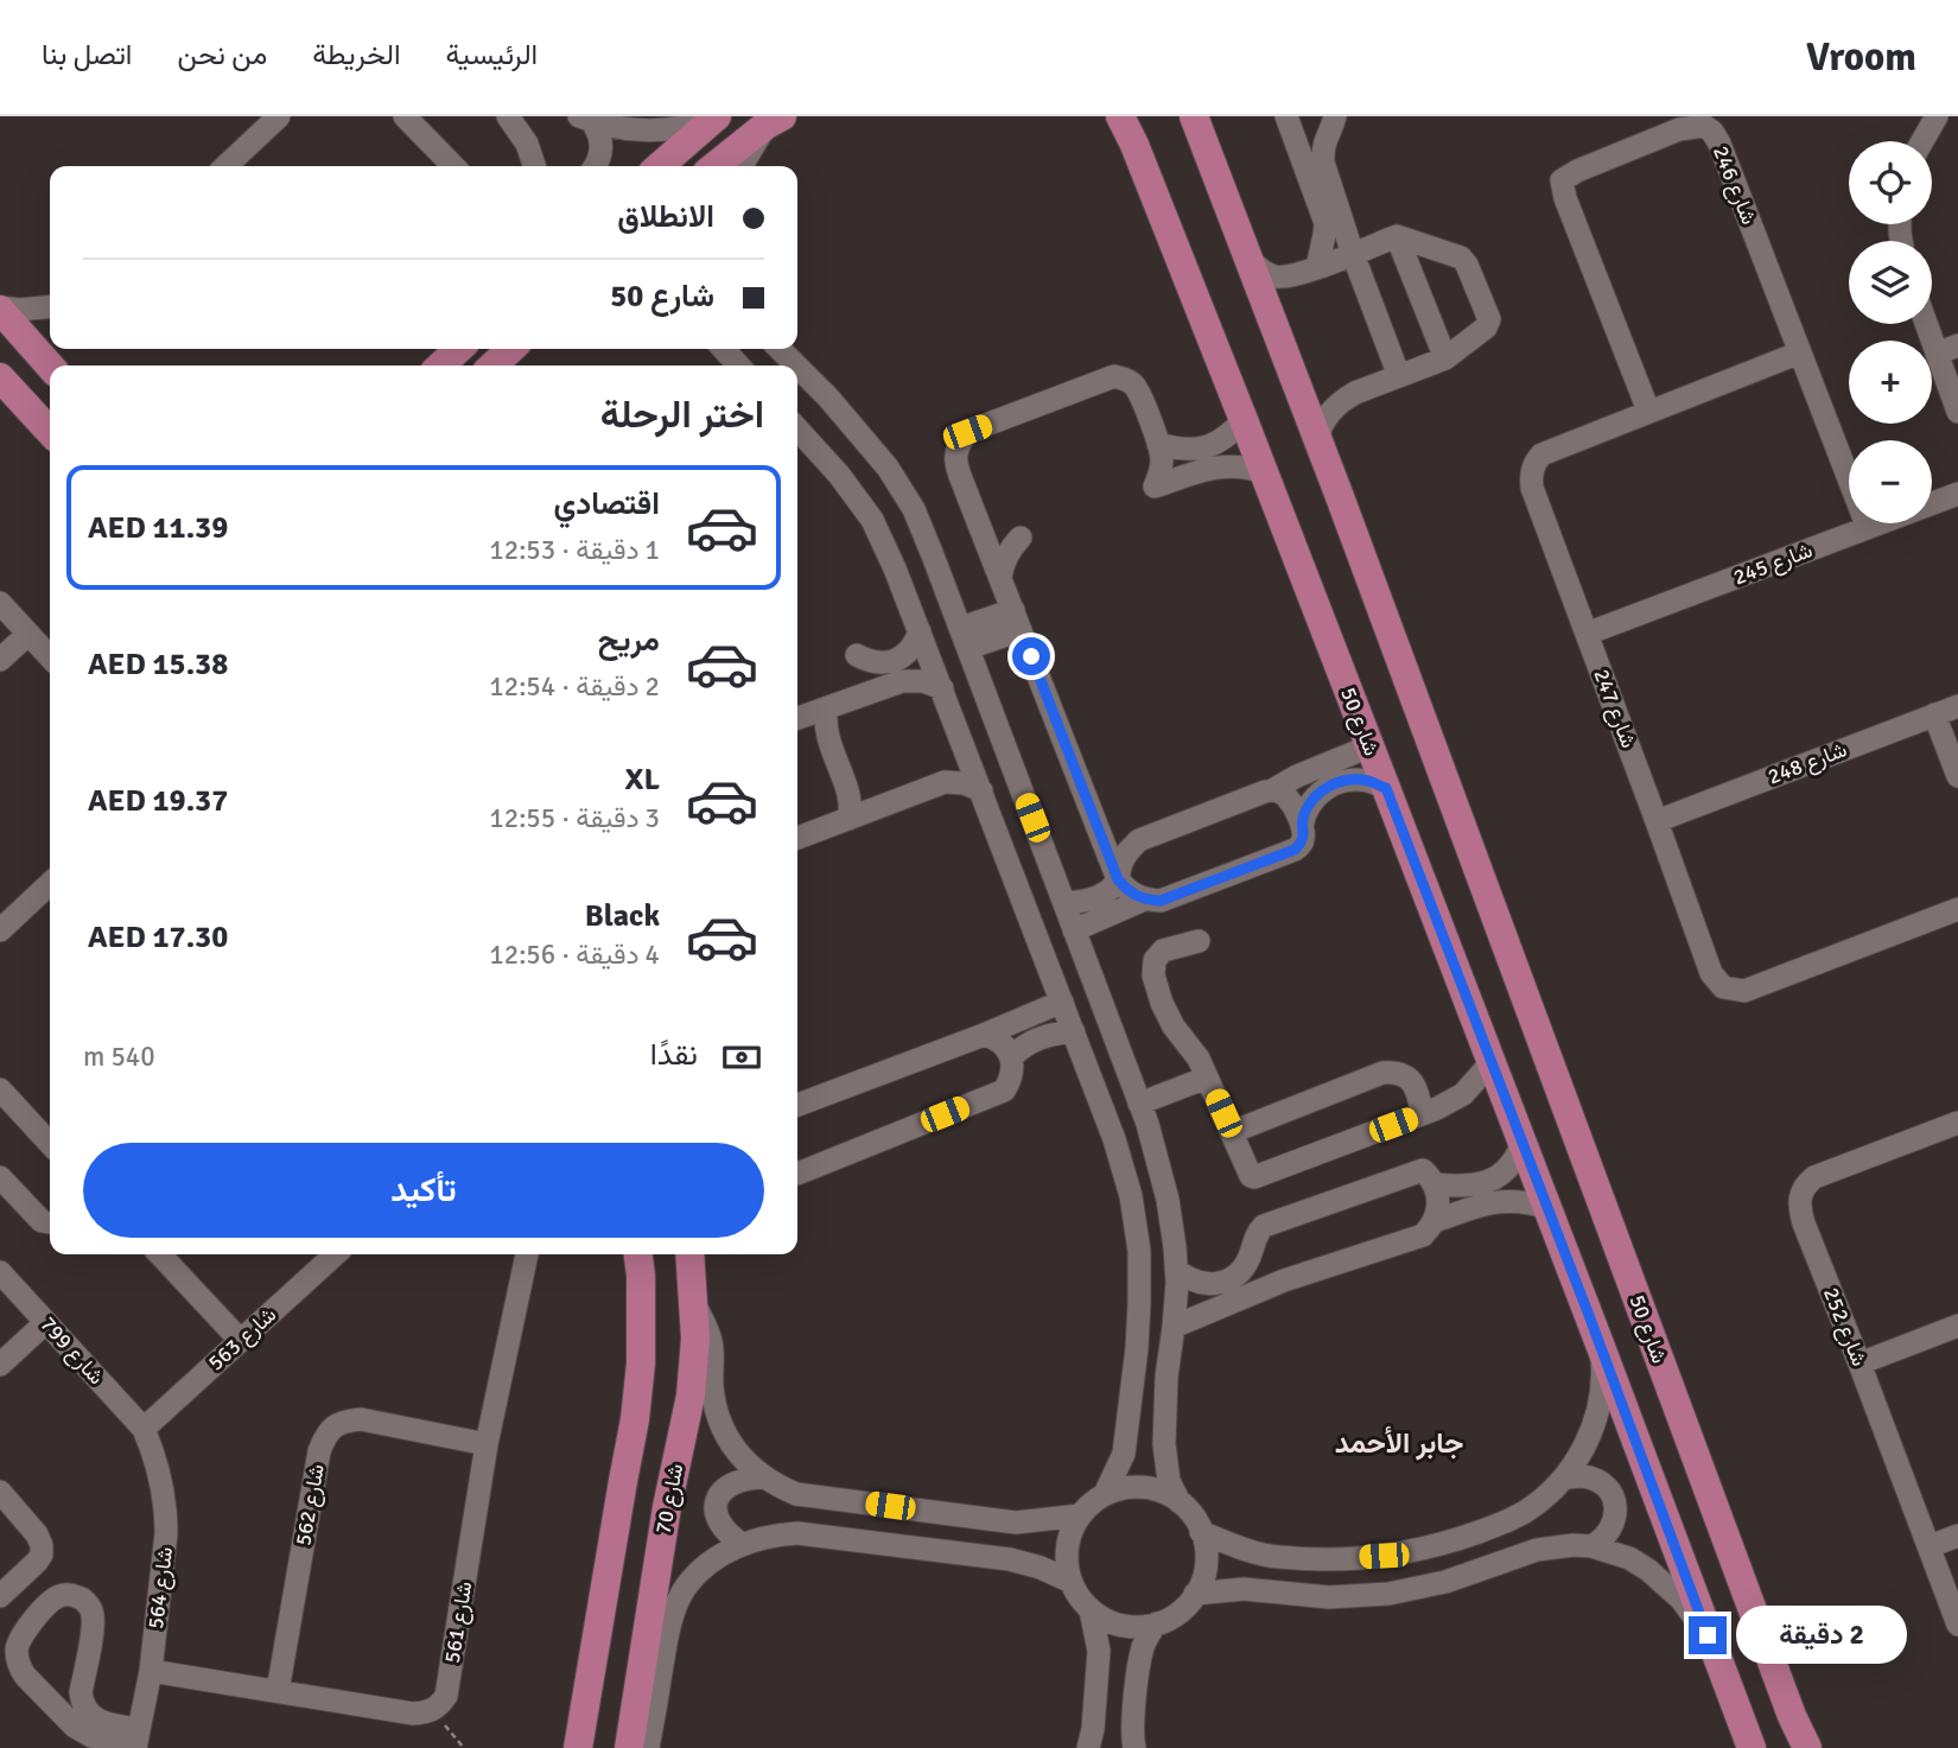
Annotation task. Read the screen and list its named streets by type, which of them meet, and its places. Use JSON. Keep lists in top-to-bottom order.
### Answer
{
  "streets": {
    "main road": ["شارع 50", "شارع 70"],
    "street": [
      "شارع 246",
      "شارع 245",
      "شارع 247",
      "شارع 248",
      "شارع 252",
      "شارع 563",
      "شارع 799",
      "شارع 562",
      "شارع 564",
      "شارع 561"
    ]
  },
  "crossings": [
    ["شارع 246", "شارع 245"],
    ["شارع 246", "شارع 247"],
    ["شارع 245", "شارع 247"],
    ["شارع 247", "شارع 248"],
    ["شارع 563", "شارع 799"],
    ["شارع 563", "شارع 564"],
    ["شارع 799", "شارع 564"],
    ["شارع 562", "شارع 561"]
  ],
  "districts": ["جابر الأحمد"],
  "page": {
    "header": "Vroom",
    "nav": [
      "الرئيسية",
      "الخريطة",
      "من نحن",
      "اتصل بنا"
    ],
    "map_buttons": ["+", "−"],
    "banner": ["الانطلاق", "شارع 50"],
    "heading": "اختر الرحلة",
    "list": [
      {
        "name": "اقتصادي",
        "note": "1 دقيقة · 12:53",
        "value": "AED 11.39"
      },
      {
        "name": "مريح",
        "note": "2 دقيقة · 12:54",
        "value": "AED 15.38"
      },
      {
        "name": "XL",
        "note": "3 دقيقة · 12:55",
        "value": "AED 19.37"
      },
      {
        "name": "Black",
        "note": "4 دقيقة · 12:56",
        "value": "AED 17.30"
      }
    ],
    "pay": ["نقدًا", "540 m"],
    "buttons": "تأكيد",
    "bubble": "2 دقيقة"
  }
}
